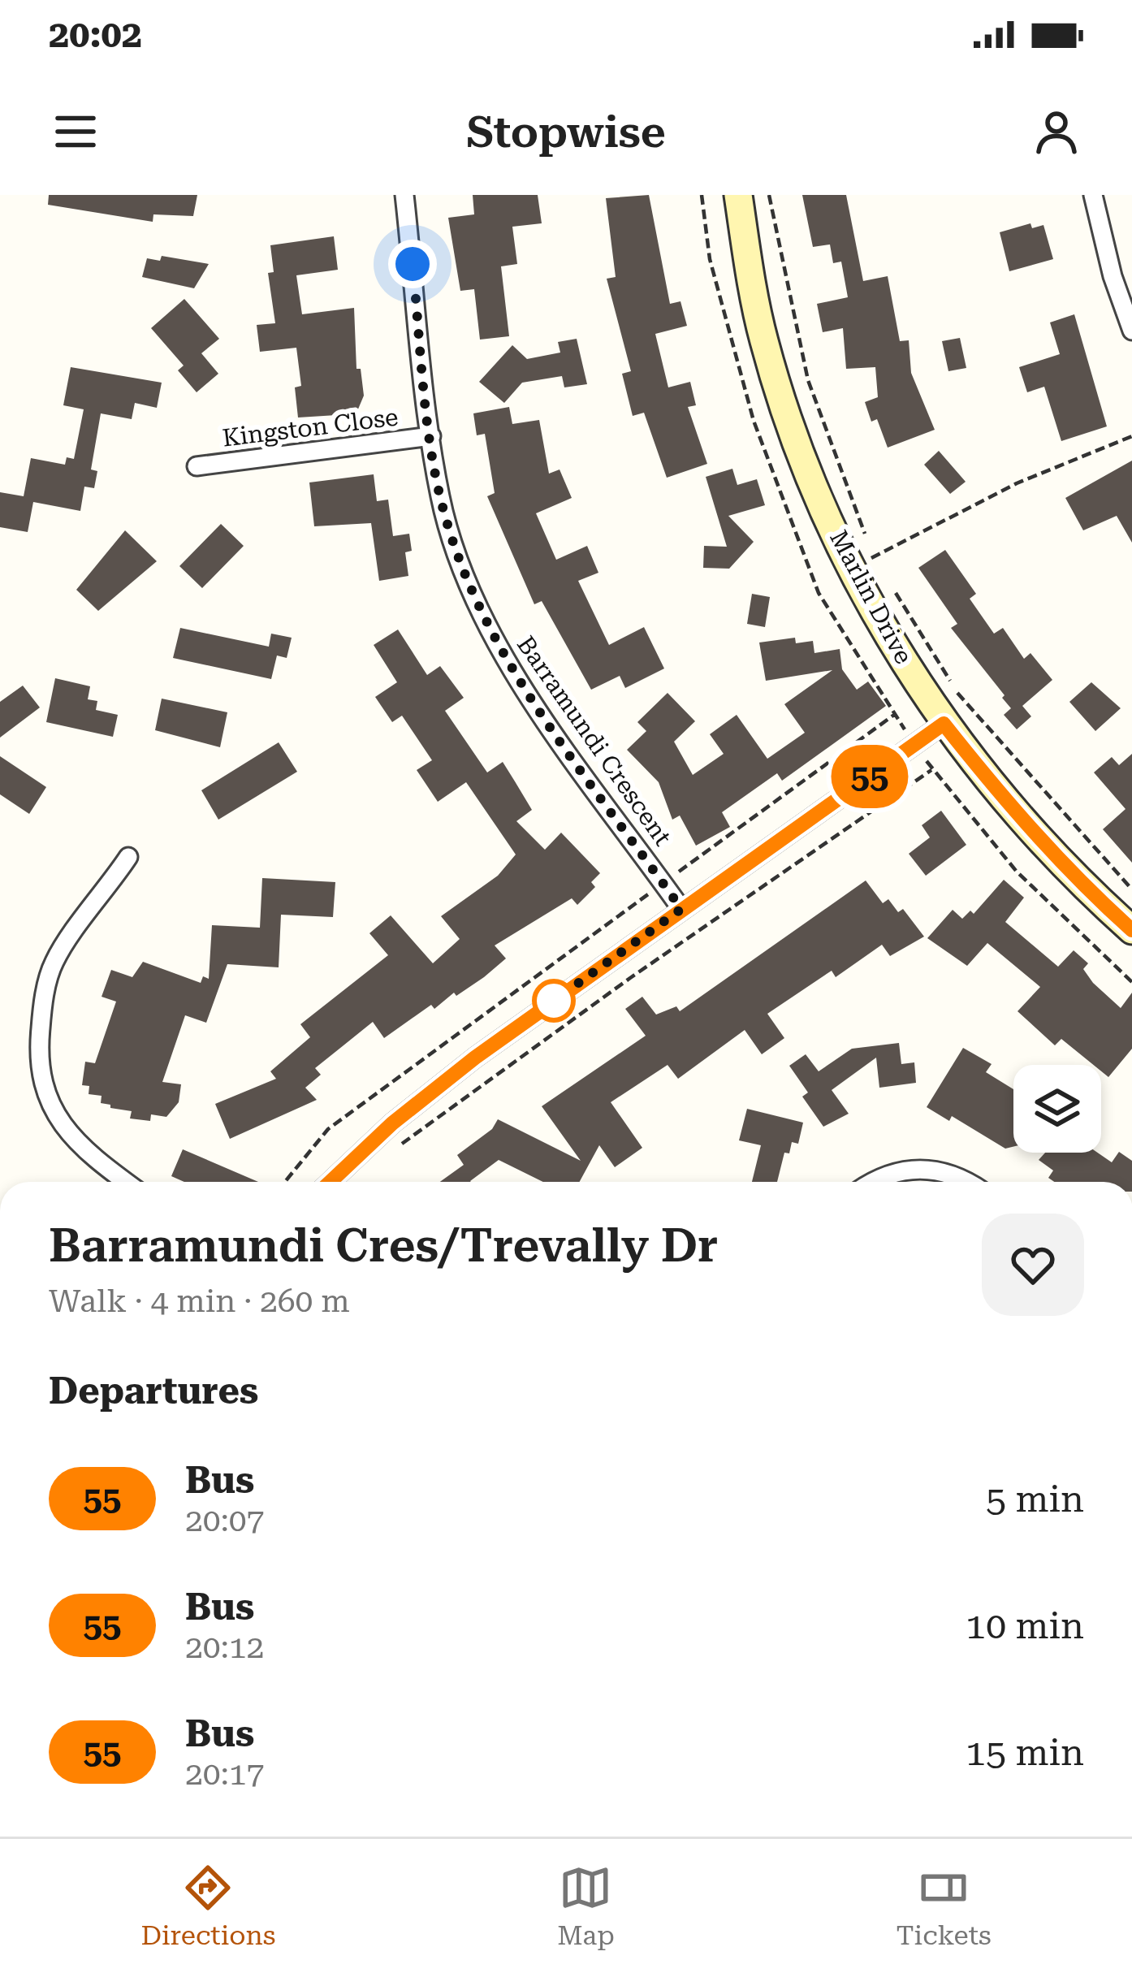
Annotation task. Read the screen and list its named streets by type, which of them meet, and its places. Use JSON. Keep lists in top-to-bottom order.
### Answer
{
  "streets": {
    "street": ["Kingston Close", "Marlin Drive", "Barramundi Crescent"]
  },
  "crossings": [
    ["Kingston Close", "Barramundi Crescent"]
  ],
  "lines": ["bus line 55"],
  "page": {
    "status": "20:02",
    "header": "Stopwise",
    "on_map": "55",
    "heading": [
      ["Barramundi Cres/Trevally Dr", "Walk · 4 min · 260 m"],
      "Departures"
    ],
    "list": [
      {
        "mark": "55",
        "name": "Bus",
        "note": "20:07",
        "value": "5 min"
      },
      {
        "mark": "55",
        "name": "Bus",
        "note": "20:12",
        "value": "10 min"
      },
      {
        "mark": "55",
        "name": "Bus",
        "note": "20:17",
        "value": "15 min"
      }
    ],
    "tabs": ["Directions", "Map", "Tickets"]
  }
}
